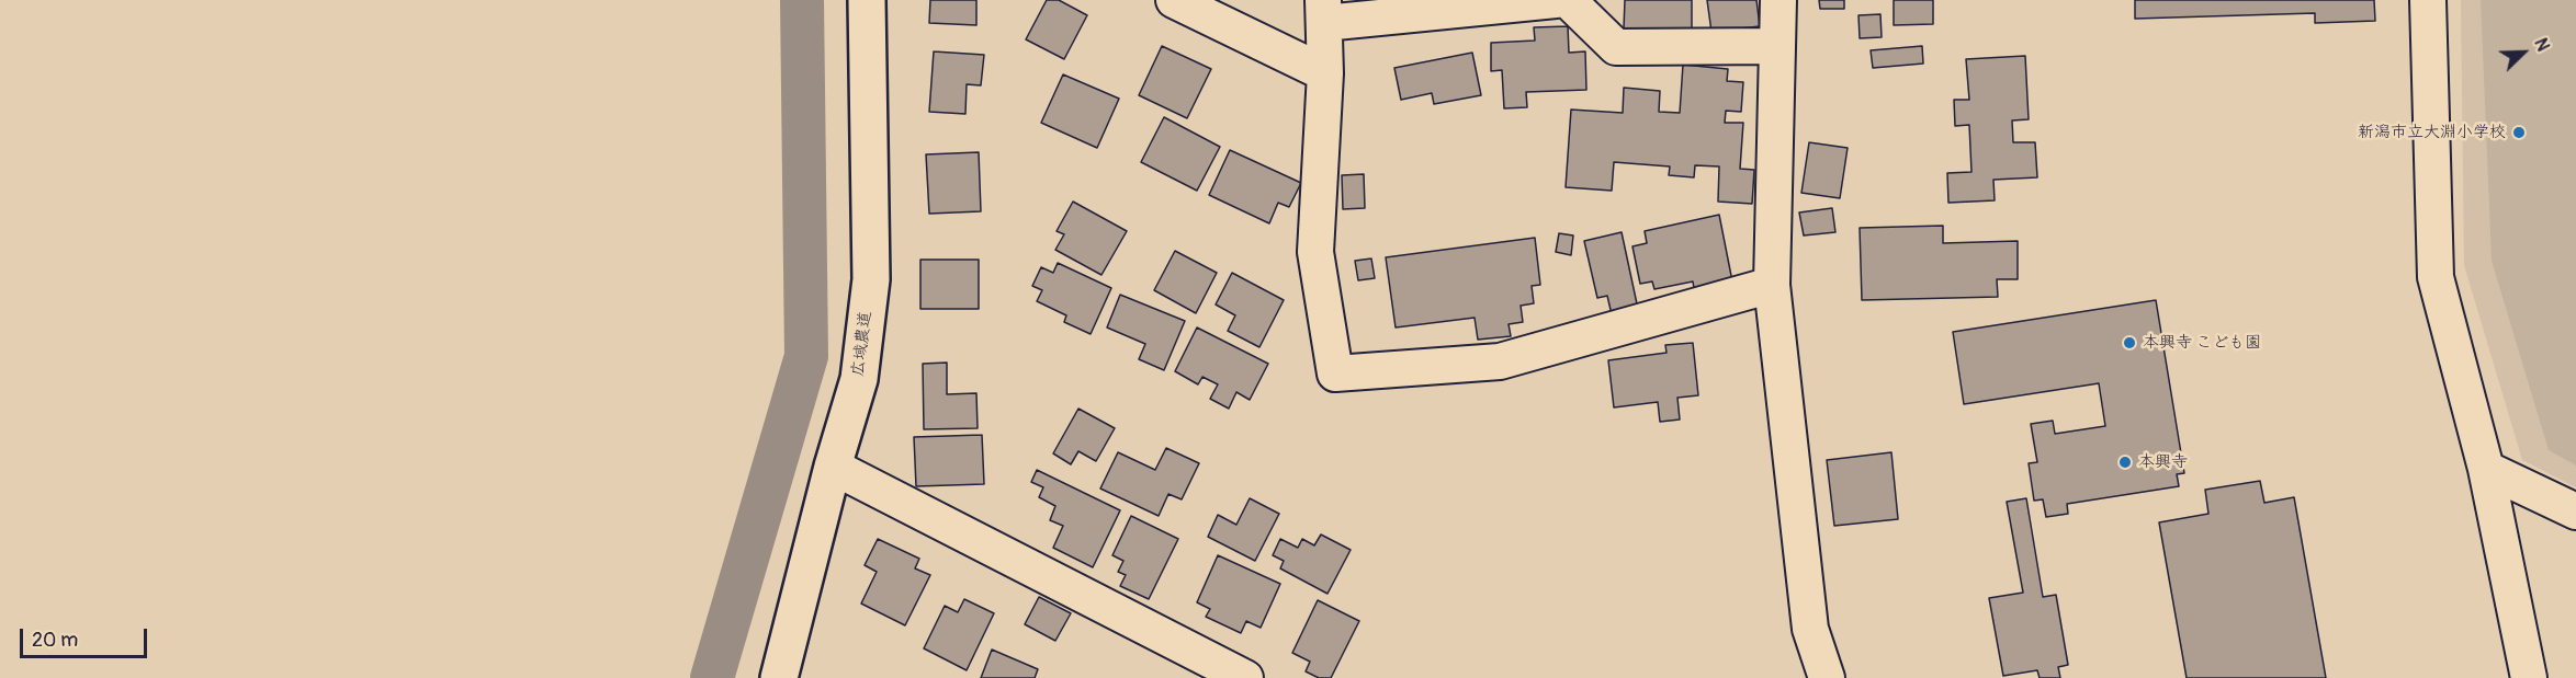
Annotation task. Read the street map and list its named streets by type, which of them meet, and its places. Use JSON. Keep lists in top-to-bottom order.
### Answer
{
  "streets": {
    "street": ["広域農道"]
  },
  "places": ["新潟市立大淵小学校", "本興寺 こども園", "本興寺"],
  "scale_bar": "20 m",
  "north": "top right"
}
